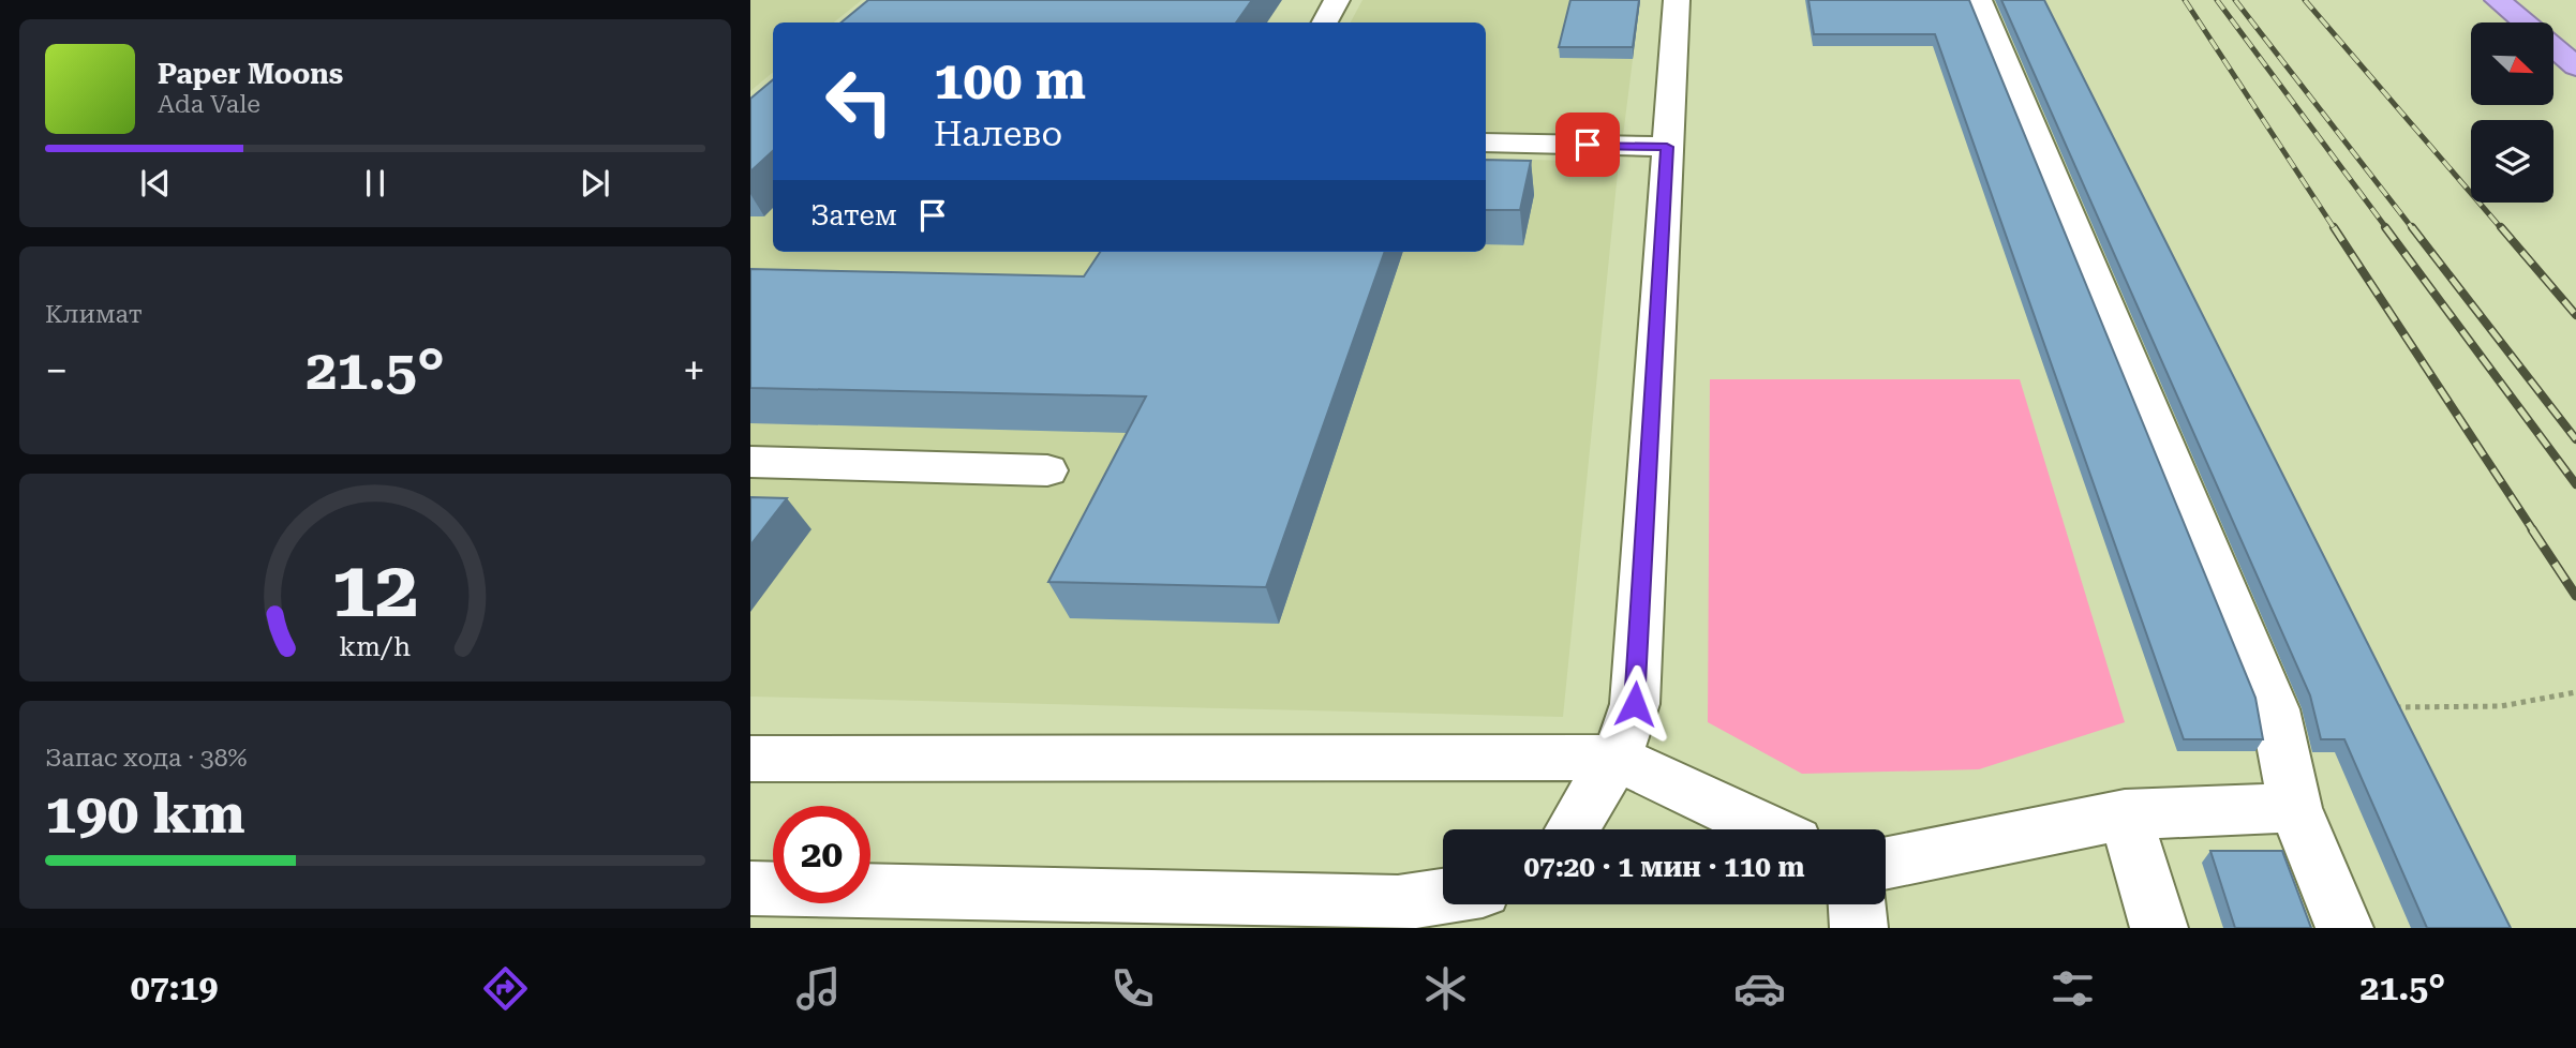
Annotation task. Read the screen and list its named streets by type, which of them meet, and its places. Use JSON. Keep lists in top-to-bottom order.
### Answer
{
  "north": "bottom right",
  "page": {
    "turn": ["100 m", "Налево"],
    "song": ["Paper Moons", "Ada Vale"],
    "then": "Затем",
    "tile": [
      "Климат",
      ["Запас хода · 38%", "190 km"]
    ],
    "heat": ["−", "21.5°", "+"],
    "limit": "20",
    "trip": "07:20 · 1 мин · 110 m",
    "tabs": ["07:19", "21.5°"],
    "gauge": ["12", "km/h"]
  }
}
